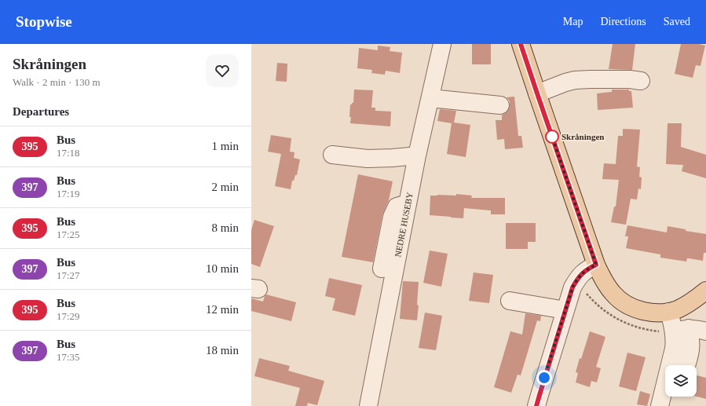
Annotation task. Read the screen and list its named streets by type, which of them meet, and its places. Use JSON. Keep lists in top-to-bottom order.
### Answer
{
  "streets": {
    "street": ["NEDRE HUSEBY"]
  },
  "places": ["Skråningen"],
  "lines": ["bus line 395"],
  "page": {
    "header": "Stopwise",
    "nav": ["Map", "Directions", "Saved"],
    "heading": [
      ["Skråningen", "Walk · 2 min · 130 m"],
      "Departures"
    ],
    "list": [
      {
        "mark": "395",
        "name": "Bus",
        "note": "17:18",
        "value": "1 min"
      },
      {
        "mark": "397",
        "name": "Bus",
        "note": "17:19",
        "value": "2 min"
      },
      {
        "mark": "395",
        "name": "Bus",
        "note": "17:25",
        "value": "8 min"
      },
      {
        "mark": "397",
        "name": "Bus",
        "note": "17:27",
        "value": "10 min"
      },
      {
        "mark": "395",
        "name": "Bus",
        "note": "17:29",
        "value": "12 min"
      },
      {
        "mark": "397",
        "name": "Bus",
        "note": "17:35",
        "value": "18 min"
      }
    ]
  }
}
